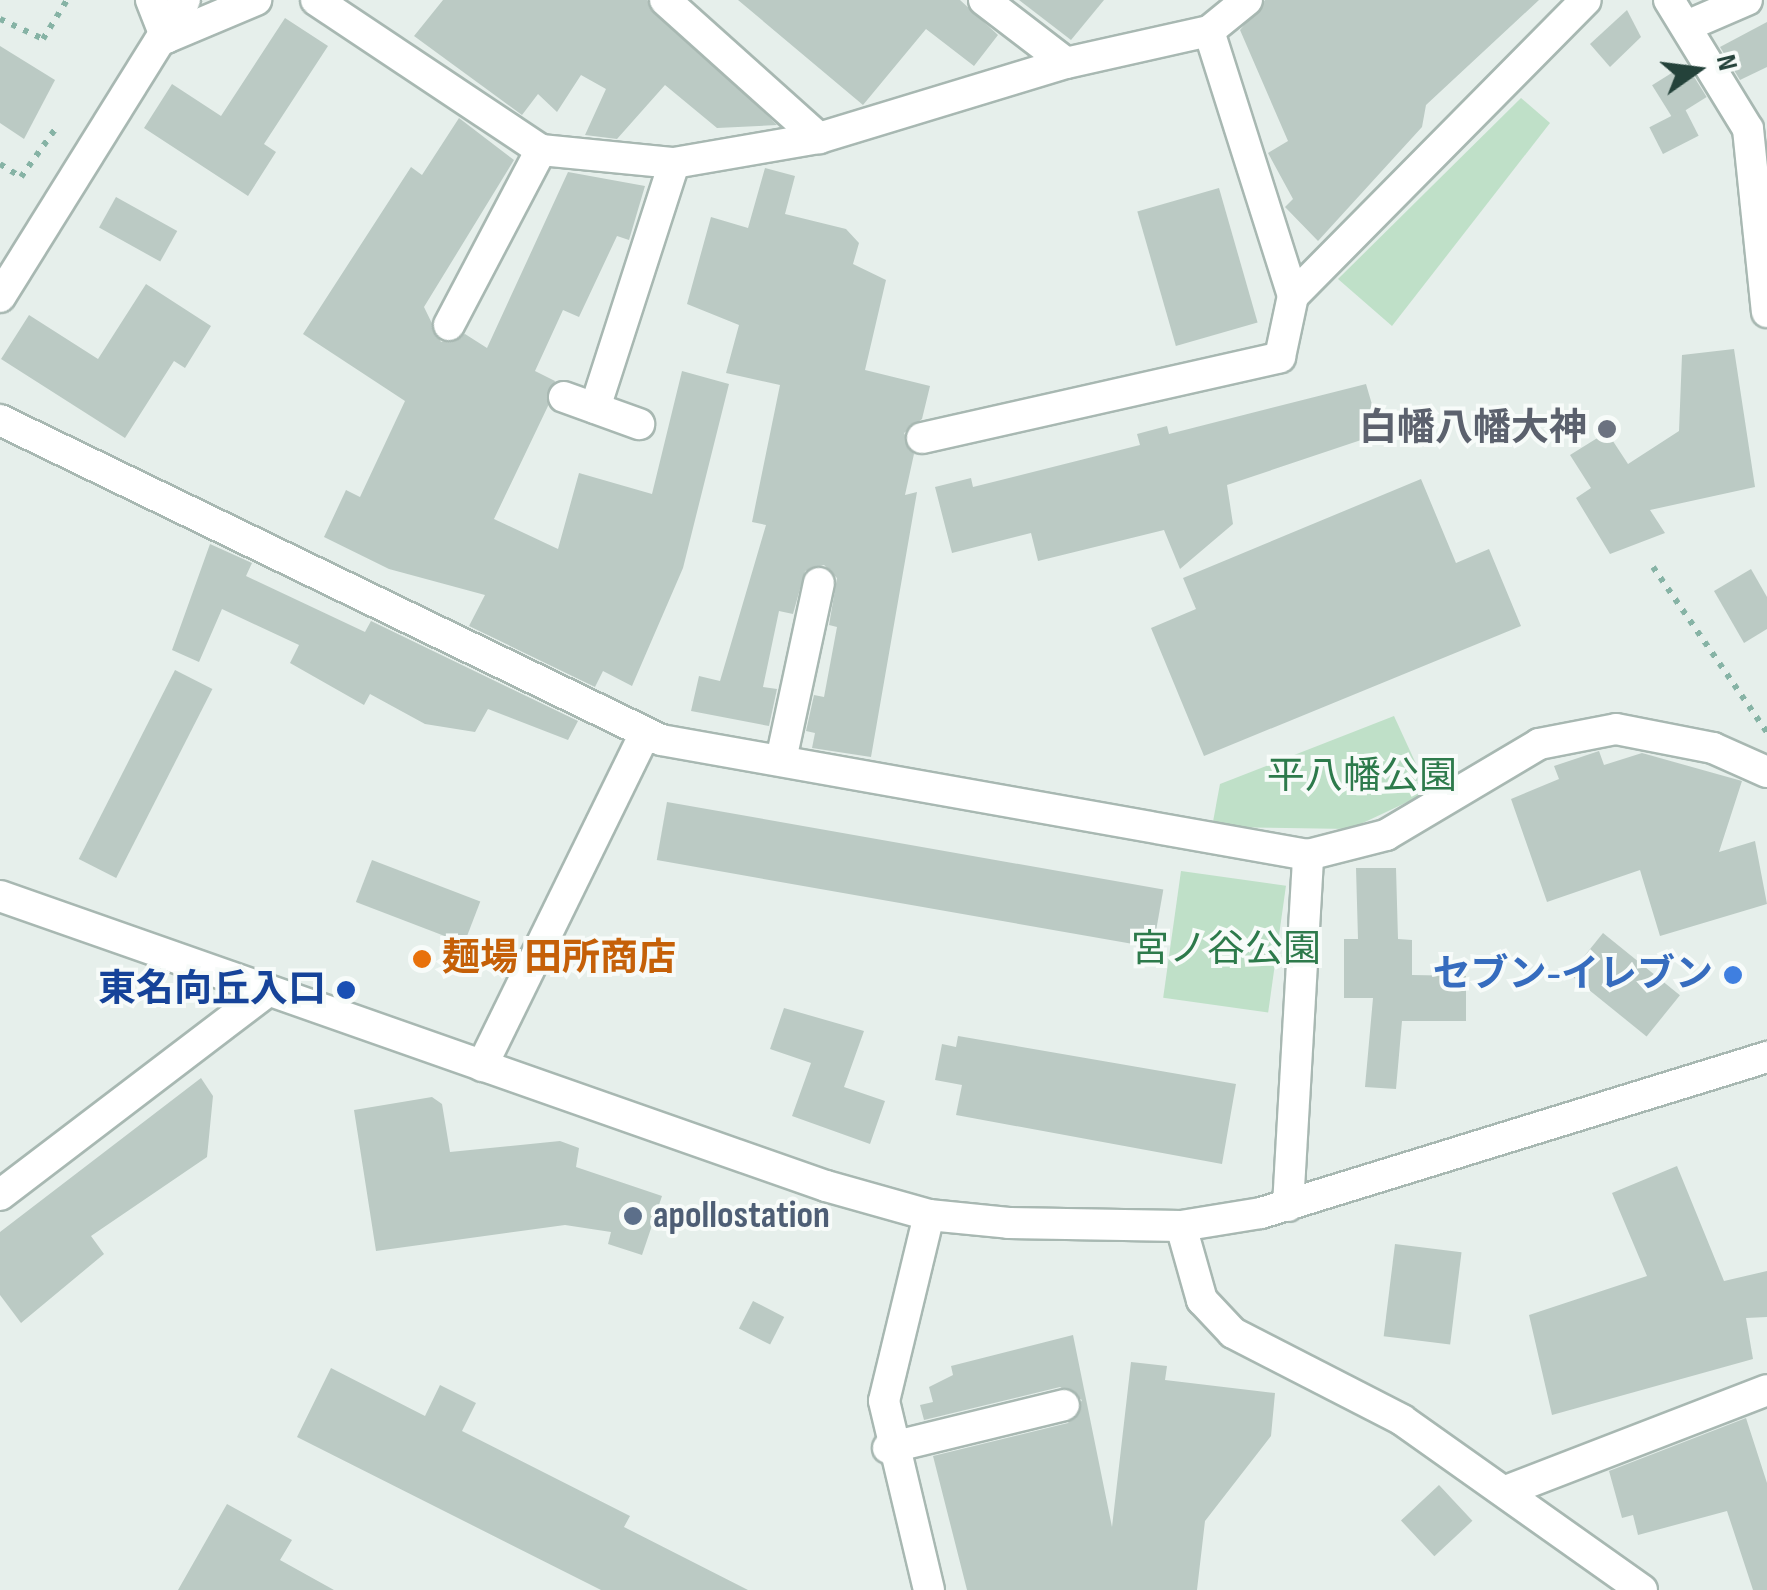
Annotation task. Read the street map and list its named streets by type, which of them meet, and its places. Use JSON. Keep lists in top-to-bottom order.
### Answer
{
  "parks": ["平八幡公園", "宮ノ谷公園"],
  "places": [
    "白幡八幡大神",
    "麺場 田所商店",
    "セブン-イレブン",
    "東名向丘入口",
    "apollostation"
  ],
  "north": "right"
}
